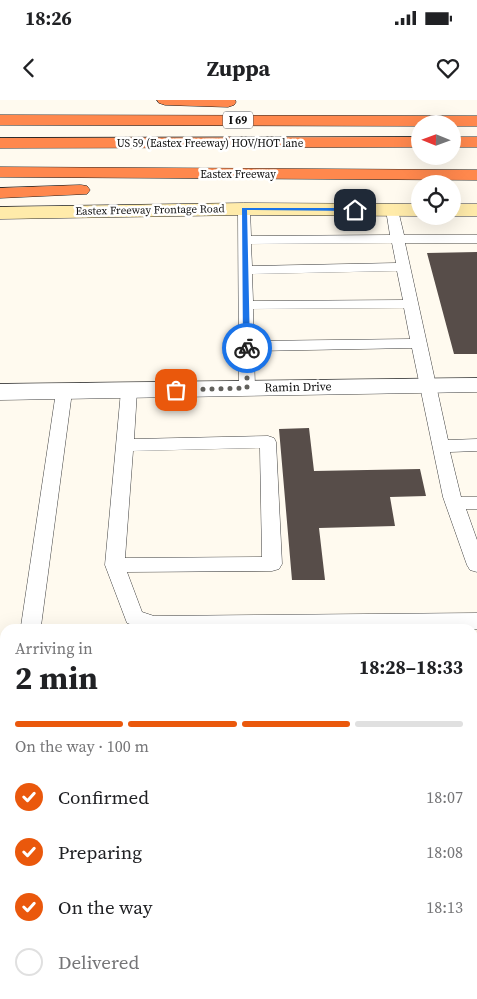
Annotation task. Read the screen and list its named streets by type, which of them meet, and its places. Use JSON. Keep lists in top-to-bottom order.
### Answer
{
  "streets": {
    "highway": ["I 69", "US 59 (Eastex Freeway) HOV/HOT lane", "Eastex Freeway"],
    "main road": ["Eastex Freeway Frontage Road"],
    "street": ["Ramin Drive"]
  },
  "north": "left",
  "page": {
    "status": "18:26",
    "header": "Zuppa",
    "heading": ["2 min", "Arriving in", "18:28–18:33"],
    "bar": "On the way · 100 m",
    "list": [
      ["Confirmed", "18:07"],
      ["Preparing", "18:08"],
      ["On the way", "18:13"],
      "Delivered"
    ]
  }
}
